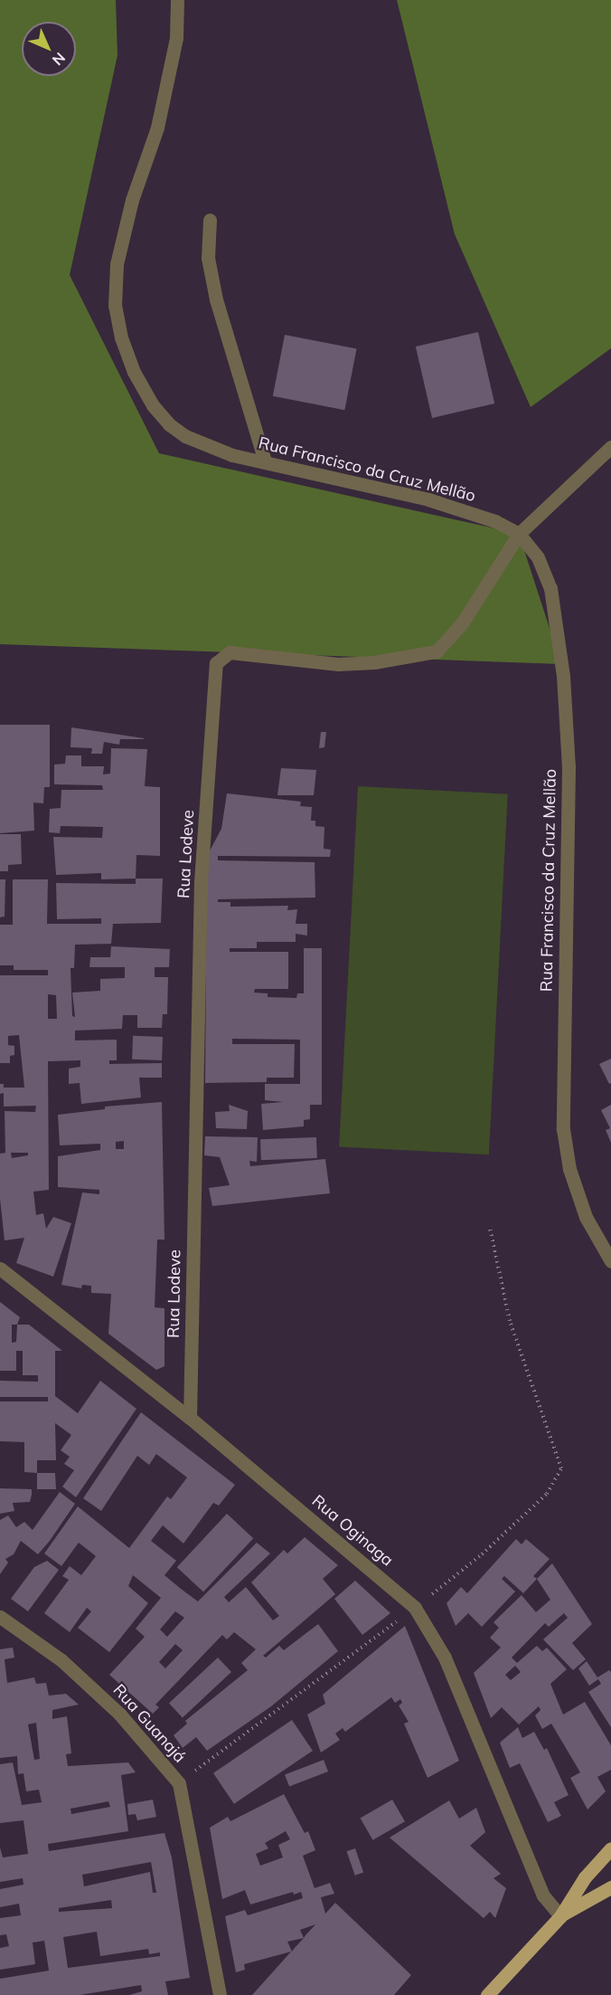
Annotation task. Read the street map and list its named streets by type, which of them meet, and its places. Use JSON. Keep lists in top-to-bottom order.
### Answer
{
  "streets": {
    "street": [
      "Rua Francisco da Cruz Mellão",
      "Rua Lodeve",
      "Rua Oginaga",
      "Rua Guanajá"
    ]
  },
  "crossings": [
    ["Rua Francisco da Cruz Mellão", "Rua Lodeve"],
    ["Rua Lodeve", "Rua Oginaga"]
  ],
  "north": "bottom right"
}
